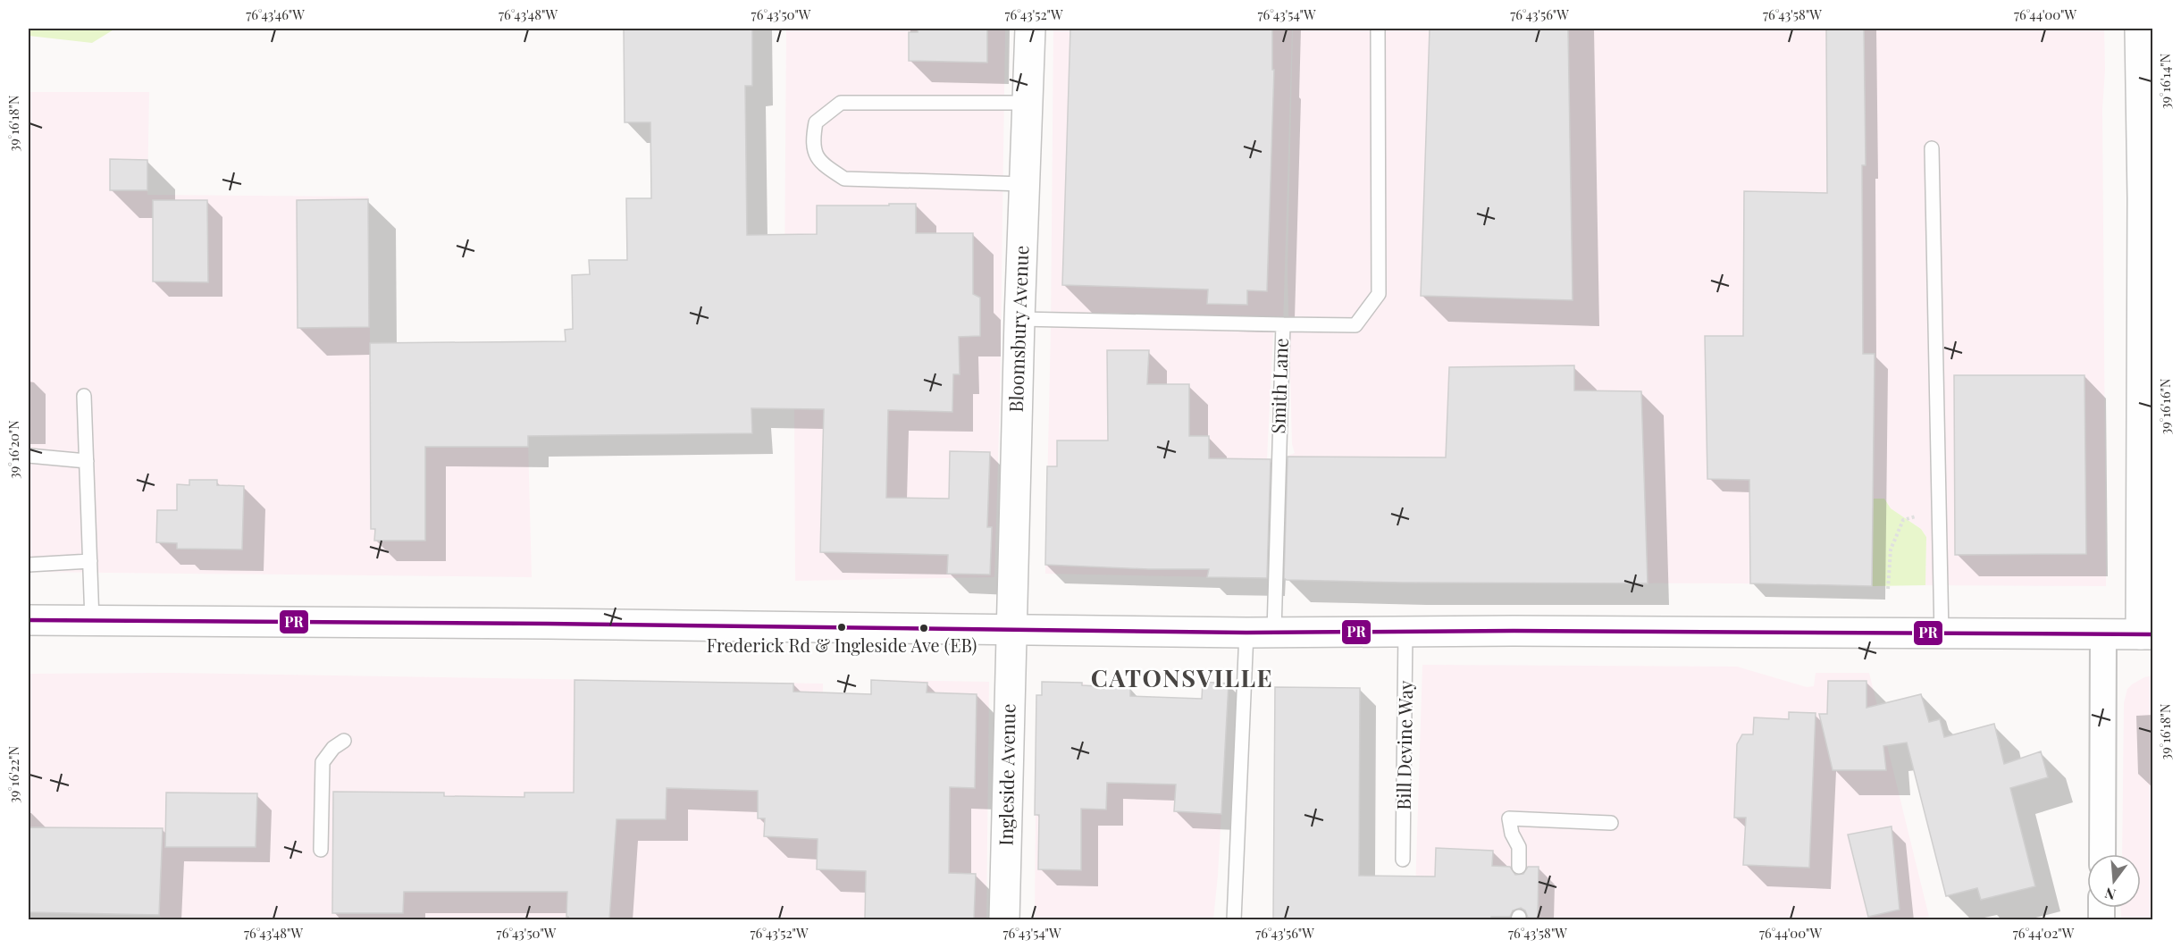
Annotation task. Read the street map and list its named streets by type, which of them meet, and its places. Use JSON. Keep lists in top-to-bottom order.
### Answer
{
  "streets": {
    "main road": ["Bloomsbury Avenue", "Ingleside Avenue"],
    "lane": ["Smith Lane", "Bill Devine Way"]
  },
  "crossings": [
    ["Bloomsbury Avenue", "Ingleside Avenue"]
  ],
  "districts": ["CATONSVILLE"],
  "places": ["Frederick Rd & Ingleside Ave (EB)"],
  "lines": ["transit line PR"],
  "north": "bottom",
  "coordinates": [
    "76°43'46\"W",
    "76°43'48\"W",
    "76°43'50\"W",
    "76°43'52\"W",
    "76°43'54\"W",
    "76°43'56\"W",
    "76°43'58\"W",
    "76°44'00\"W",
    "39°16'14\"N",
    "39°16'18\"N",
    "39°16'16\"N",
    "39°16'20\"N",
    "39°16'22\"N",
    "76°44'02\"W"
  ]
}
